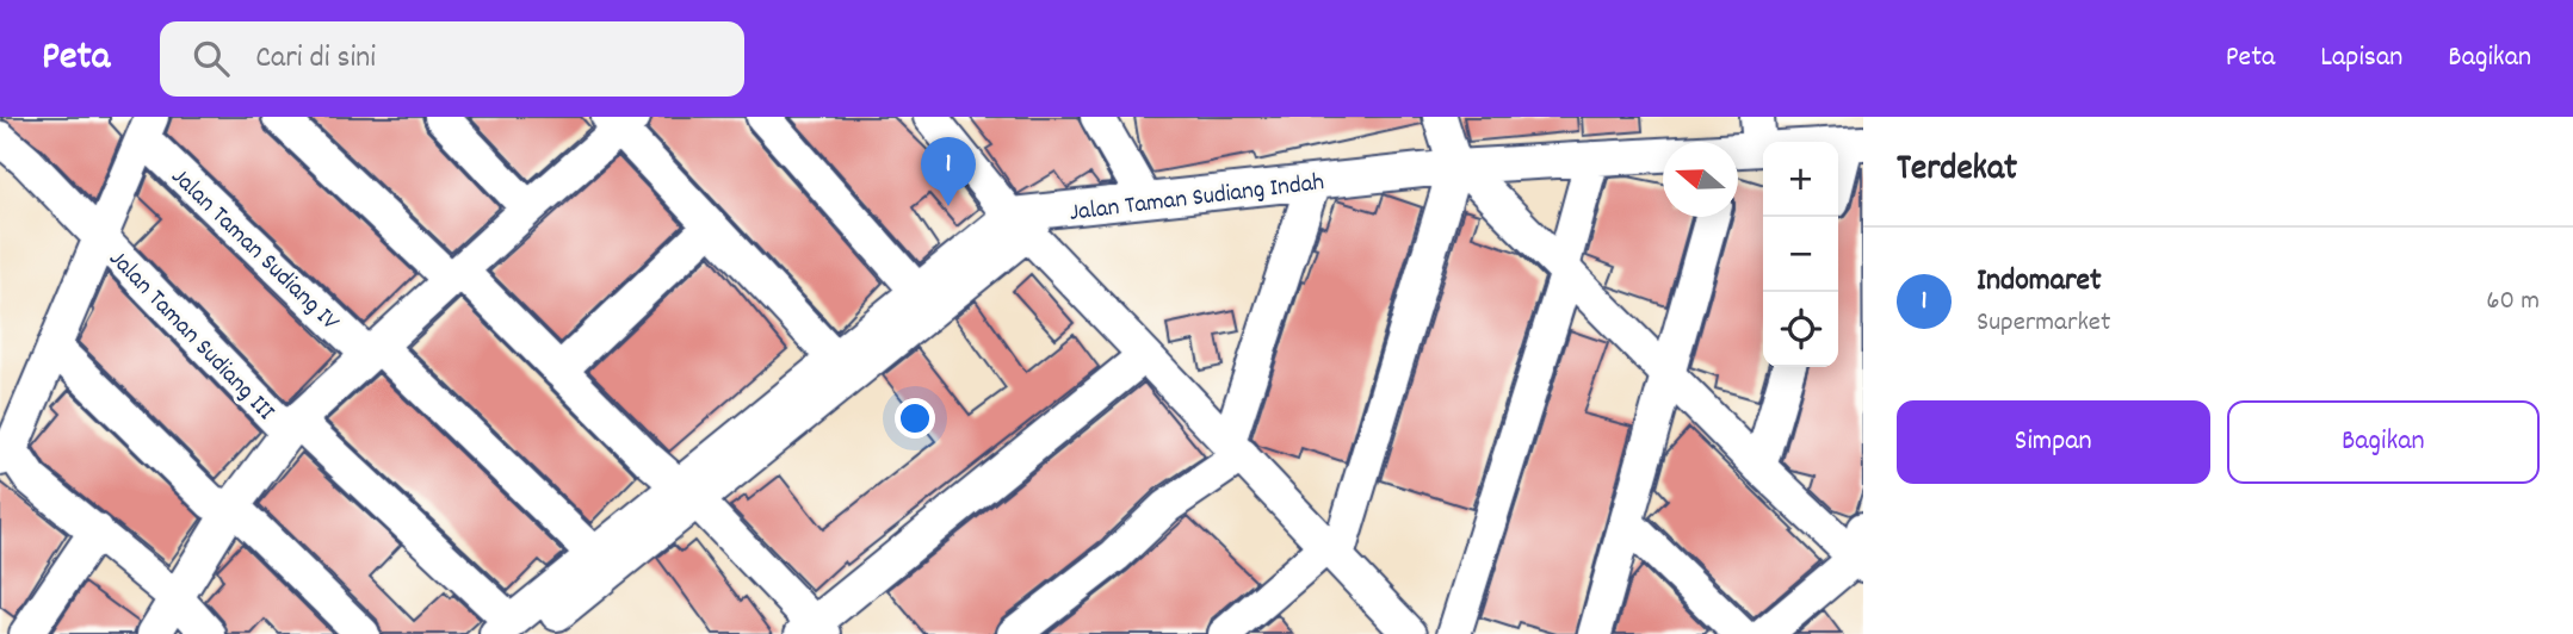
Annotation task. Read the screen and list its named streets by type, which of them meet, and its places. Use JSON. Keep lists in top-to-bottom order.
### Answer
{
  "streets": {
    "street": ["Jalan Taman Sudiang Indah", "Jalan Taman Sudiang IV", "Jalan Taman Sudiang III"]
  },
  "north": "left",
  "page": {
    "header": "Peta",
    "search": "Cari di sini",
    "nav": ["Peta", "Lapisan", "Bagikan"],
    "heading": "Terdekat",
    "pins": "1",
    "map_buttons": ["+", "−"],
    "list": [
      {
        "mark": "1",
        "name": "Indomaret",
        "note": "Supermarket",
        "value": "60 m"
      }
    ],
    "buttons": ["Simpan", "Bagikan"]
  }
}
